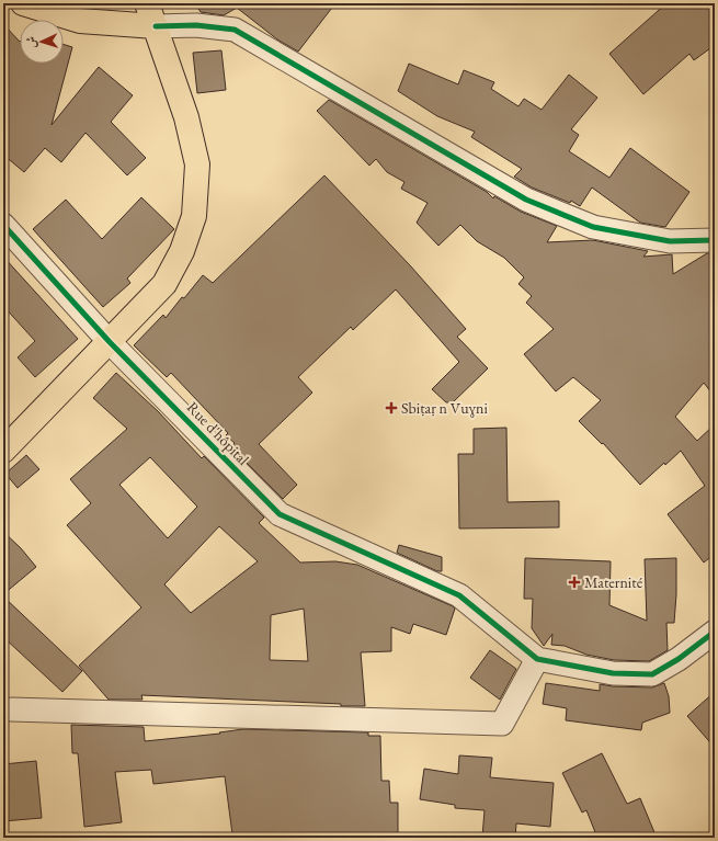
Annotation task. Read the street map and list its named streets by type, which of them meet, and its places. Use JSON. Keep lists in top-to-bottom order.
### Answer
{
  "streets": {
    "street": ["Rue d'hôpital"]
  },
  "places": {
    "health": ["Sbiṭaṛ n Vuɣni", "Maternité"]
  },
  "north": "left"
}
